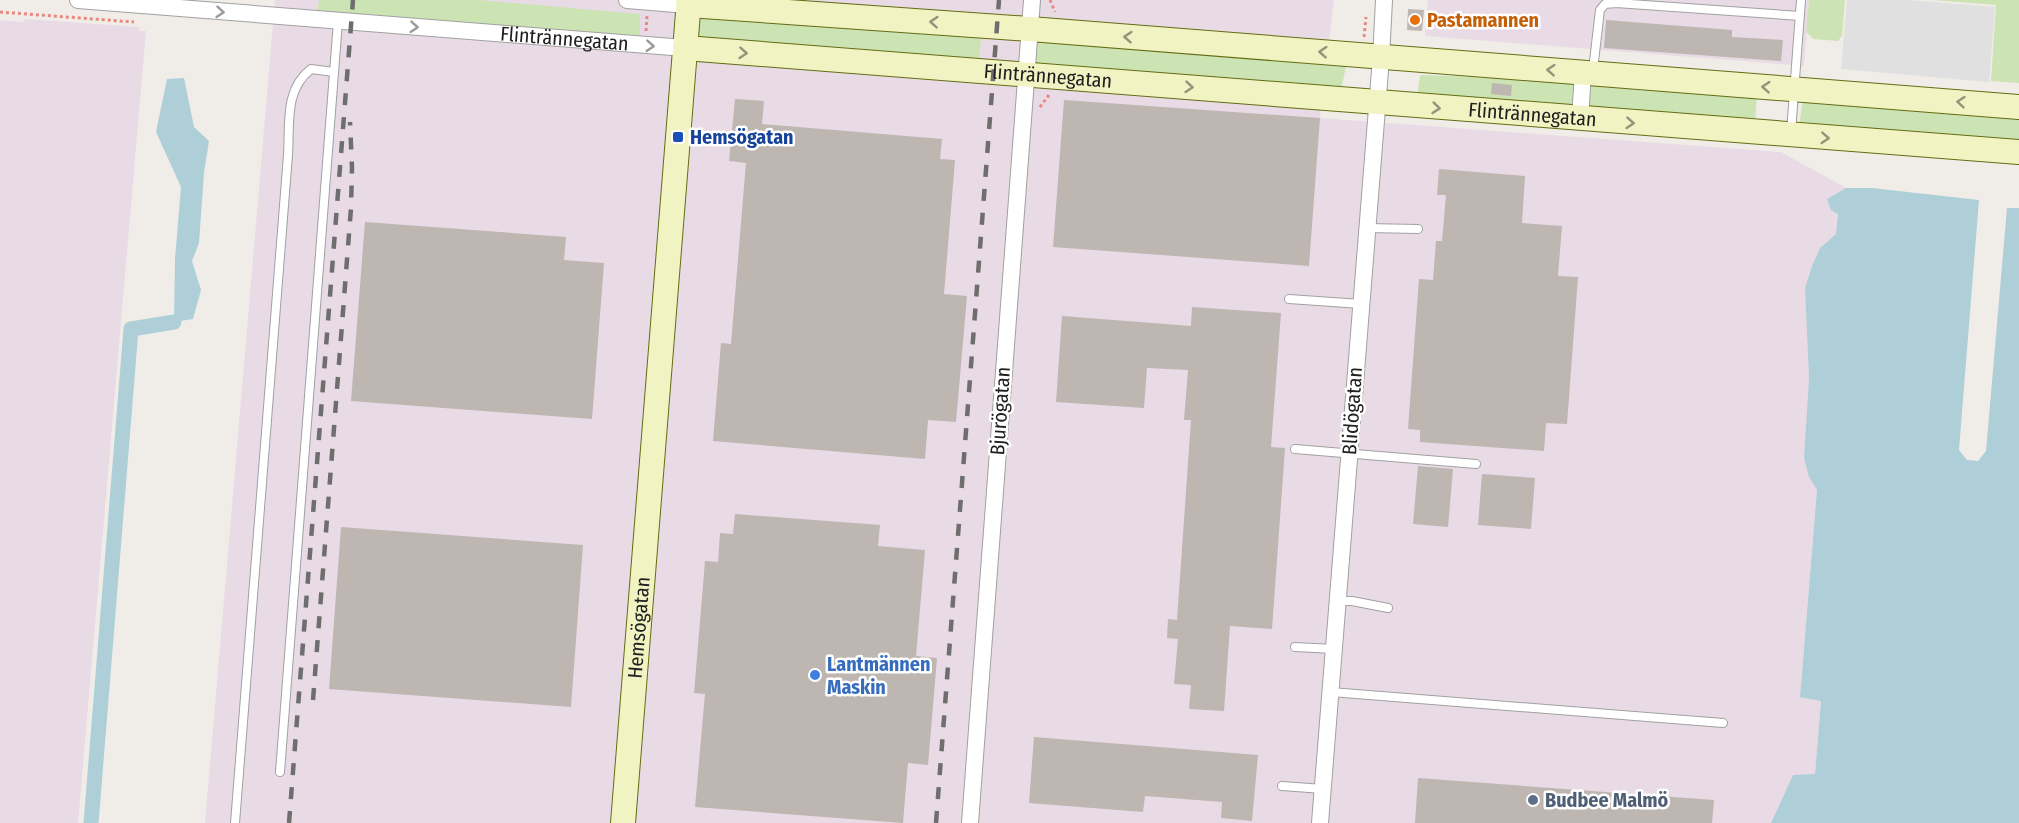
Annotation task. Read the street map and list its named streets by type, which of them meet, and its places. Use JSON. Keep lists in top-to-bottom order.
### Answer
{
  "streets": {
    "street": [
      "Flintrännegatan",
      "Bjurögatan",
      "Blidögatan",
      "Hemsögatan"
    ]
  },
  "crossings": [
    ["Flintrännegatan", "Bjurögatan"],
    ["Flintrännegatan", "Blidögatan"],
    ["Flintrännegatan", "Hemsögatan"]
  ],
  "places": {
    "other": ["Pastamannen", "Lantmännen Maskin", "Budbee Malmö"],
    "transit": ["Hemsögatan"]
  }
}
